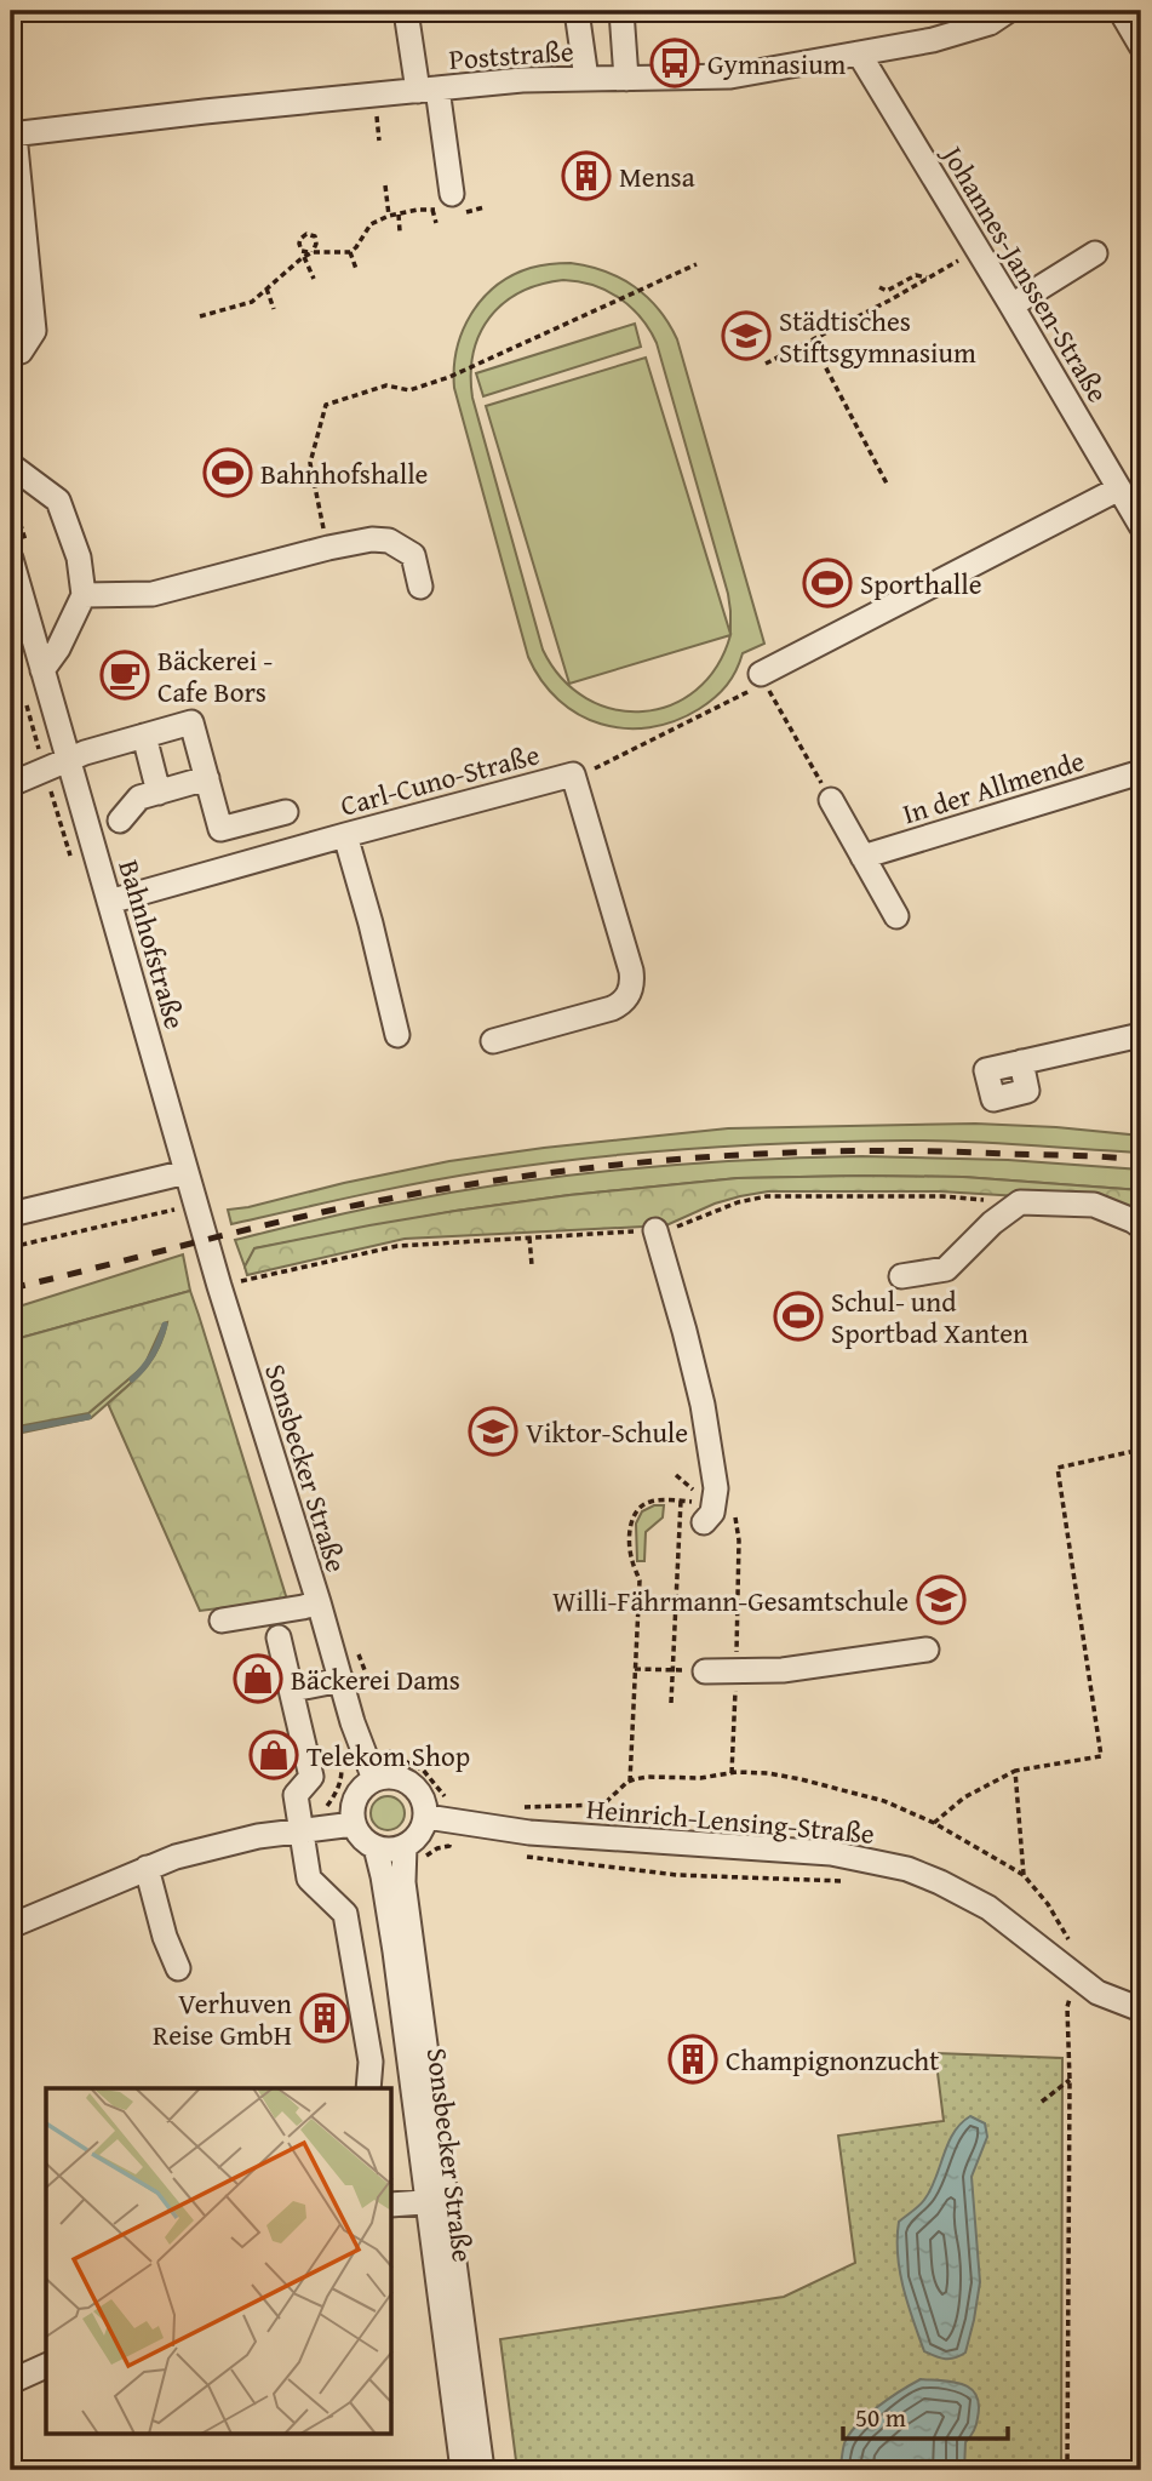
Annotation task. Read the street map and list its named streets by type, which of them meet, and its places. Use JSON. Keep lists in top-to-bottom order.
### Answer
{
  "streets": {
    "street": [
      "Poststraße",
      "Johannes-Janssen-Straße",
      "Carl-Cuno-Straße",
      "In der Allmende",
      "Bahnhofstraße",
      "Sonsbecker Straße",
      "Heinrich-Lensing-Straße"
    ]
  },
  "crossings": [
    ["Poststraße", "Johannes-Janssen-Straße"],
    ["Carl-Cuno-Straße", "Bahnhofstraße"],
    ["Bahnhofstraße", "Sonsbecker Straße"],
    ["Sonsbecker Straße", "Heinrich-Lensing-Straße"]
  ],
  "places": {
    "bus stop": ["Gymnasium"],
    "building": ["Mensa", "Verhuven Reise GmbH", "Champignonzucht"],
    "school or university": ["Städtisches Stiftsgymnasium", "Viktor-Schule", "Willi-Fährmann-Gesamtschule"],
    "sports": ["Bahnhofshalle", "Sporthalle", "Schul- und Sportbad Xanten"],
    "cafe": ["Bäckerei - Cafe Bors"],
    "shop": ["Bäckerei Dams", "Telekom Shop"]
  },
  "scale_bar": "50 m"
}
